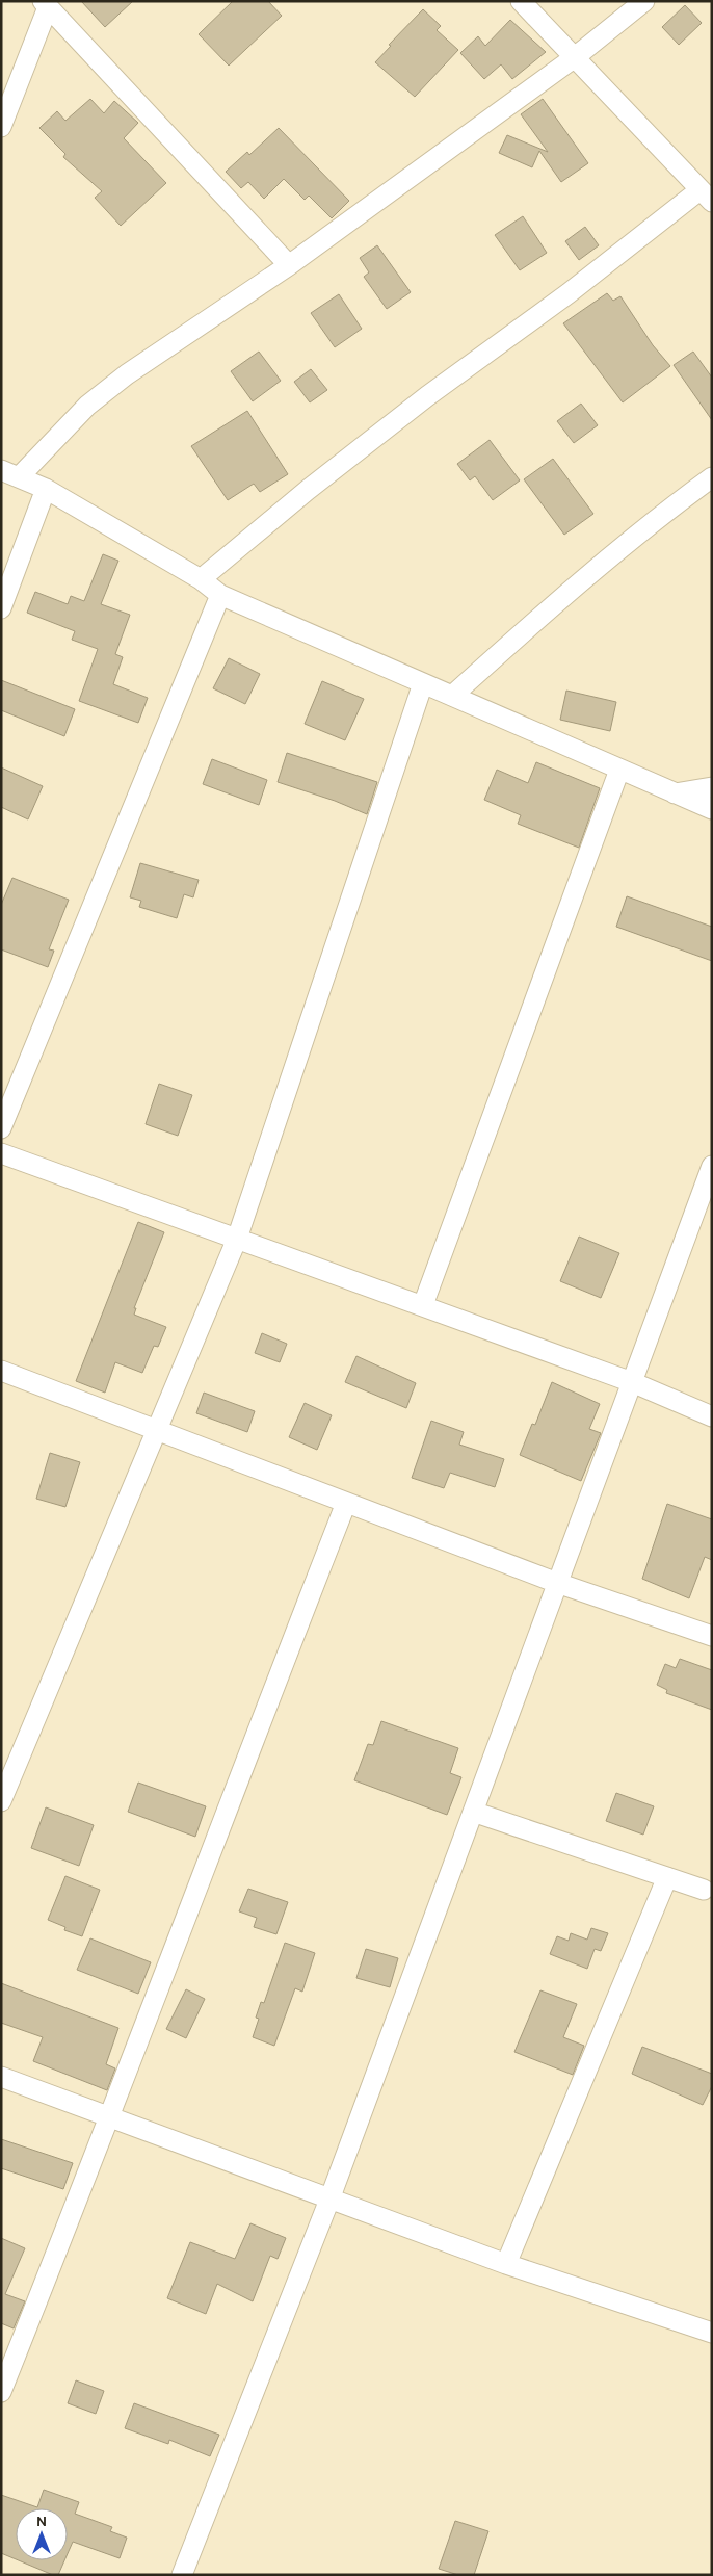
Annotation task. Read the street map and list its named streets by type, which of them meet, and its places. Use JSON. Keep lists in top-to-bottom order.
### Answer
{
  "north": "top"
}
